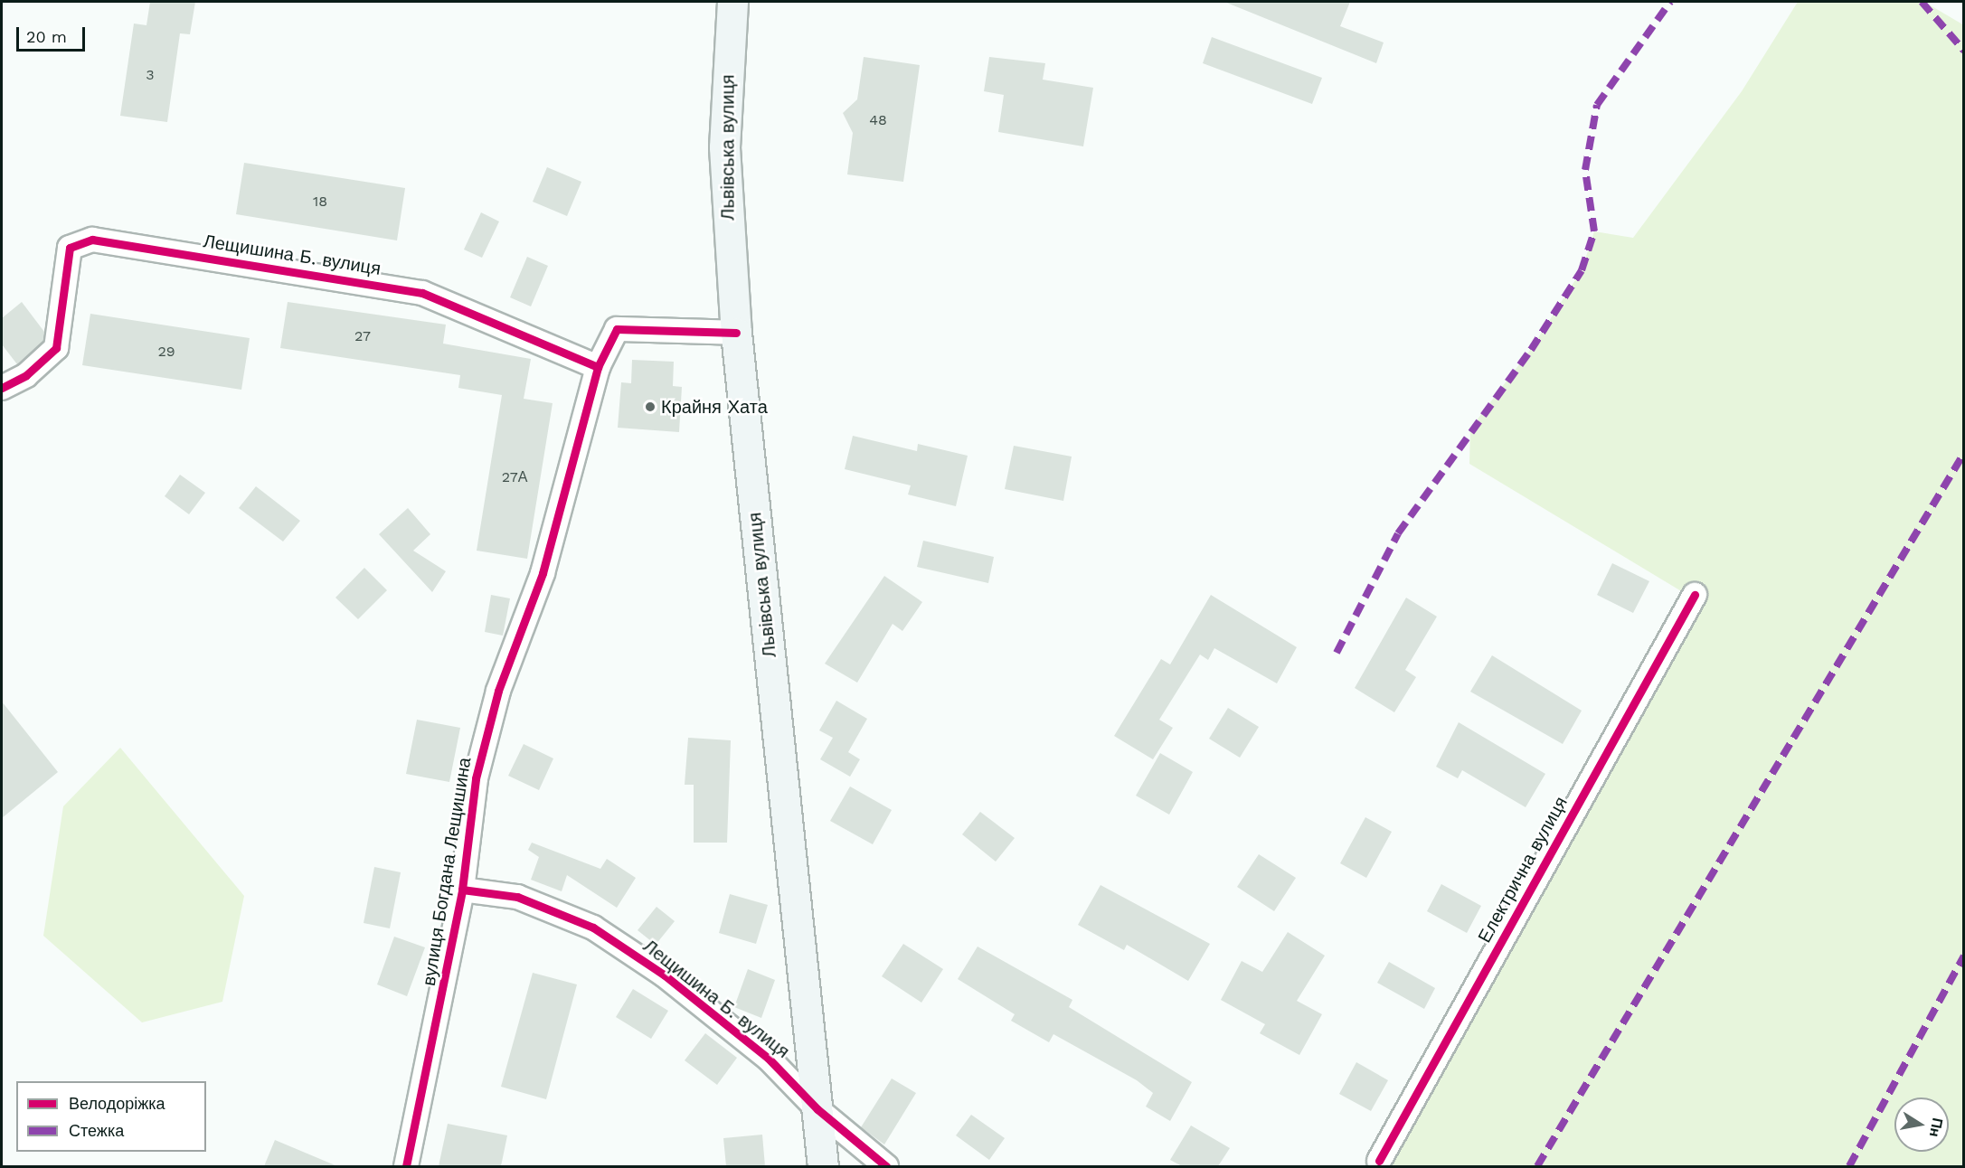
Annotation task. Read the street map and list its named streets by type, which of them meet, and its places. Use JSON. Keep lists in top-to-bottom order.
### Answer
{
  "streets": {
    "main road": ["Львівська вулиця"],
    "street": ["Лещишина Б. вулиця", "Електрична вулиця", "вулиця Богдана Лещишина"]
  },
  "crossings": [
    ["Львівська вулиця", "Лещишина Б. вулиця"],
    ["Львівська вулиця", "вулиця Богдана Лещишина"],
    ["Лещишина Б. вулиця", "вулиця Богдана Лещишина"]
  ],
  "places": ["Крайня Хата"],
  "house_numbers": [
    "3",
    "48",
    "18",
    "27",
    "29",
    "27А"
  ],
  "legend": ["Велодоріжка", "Стежка"],
  "scale_bar": "20 m",
  "north": "right"
}
